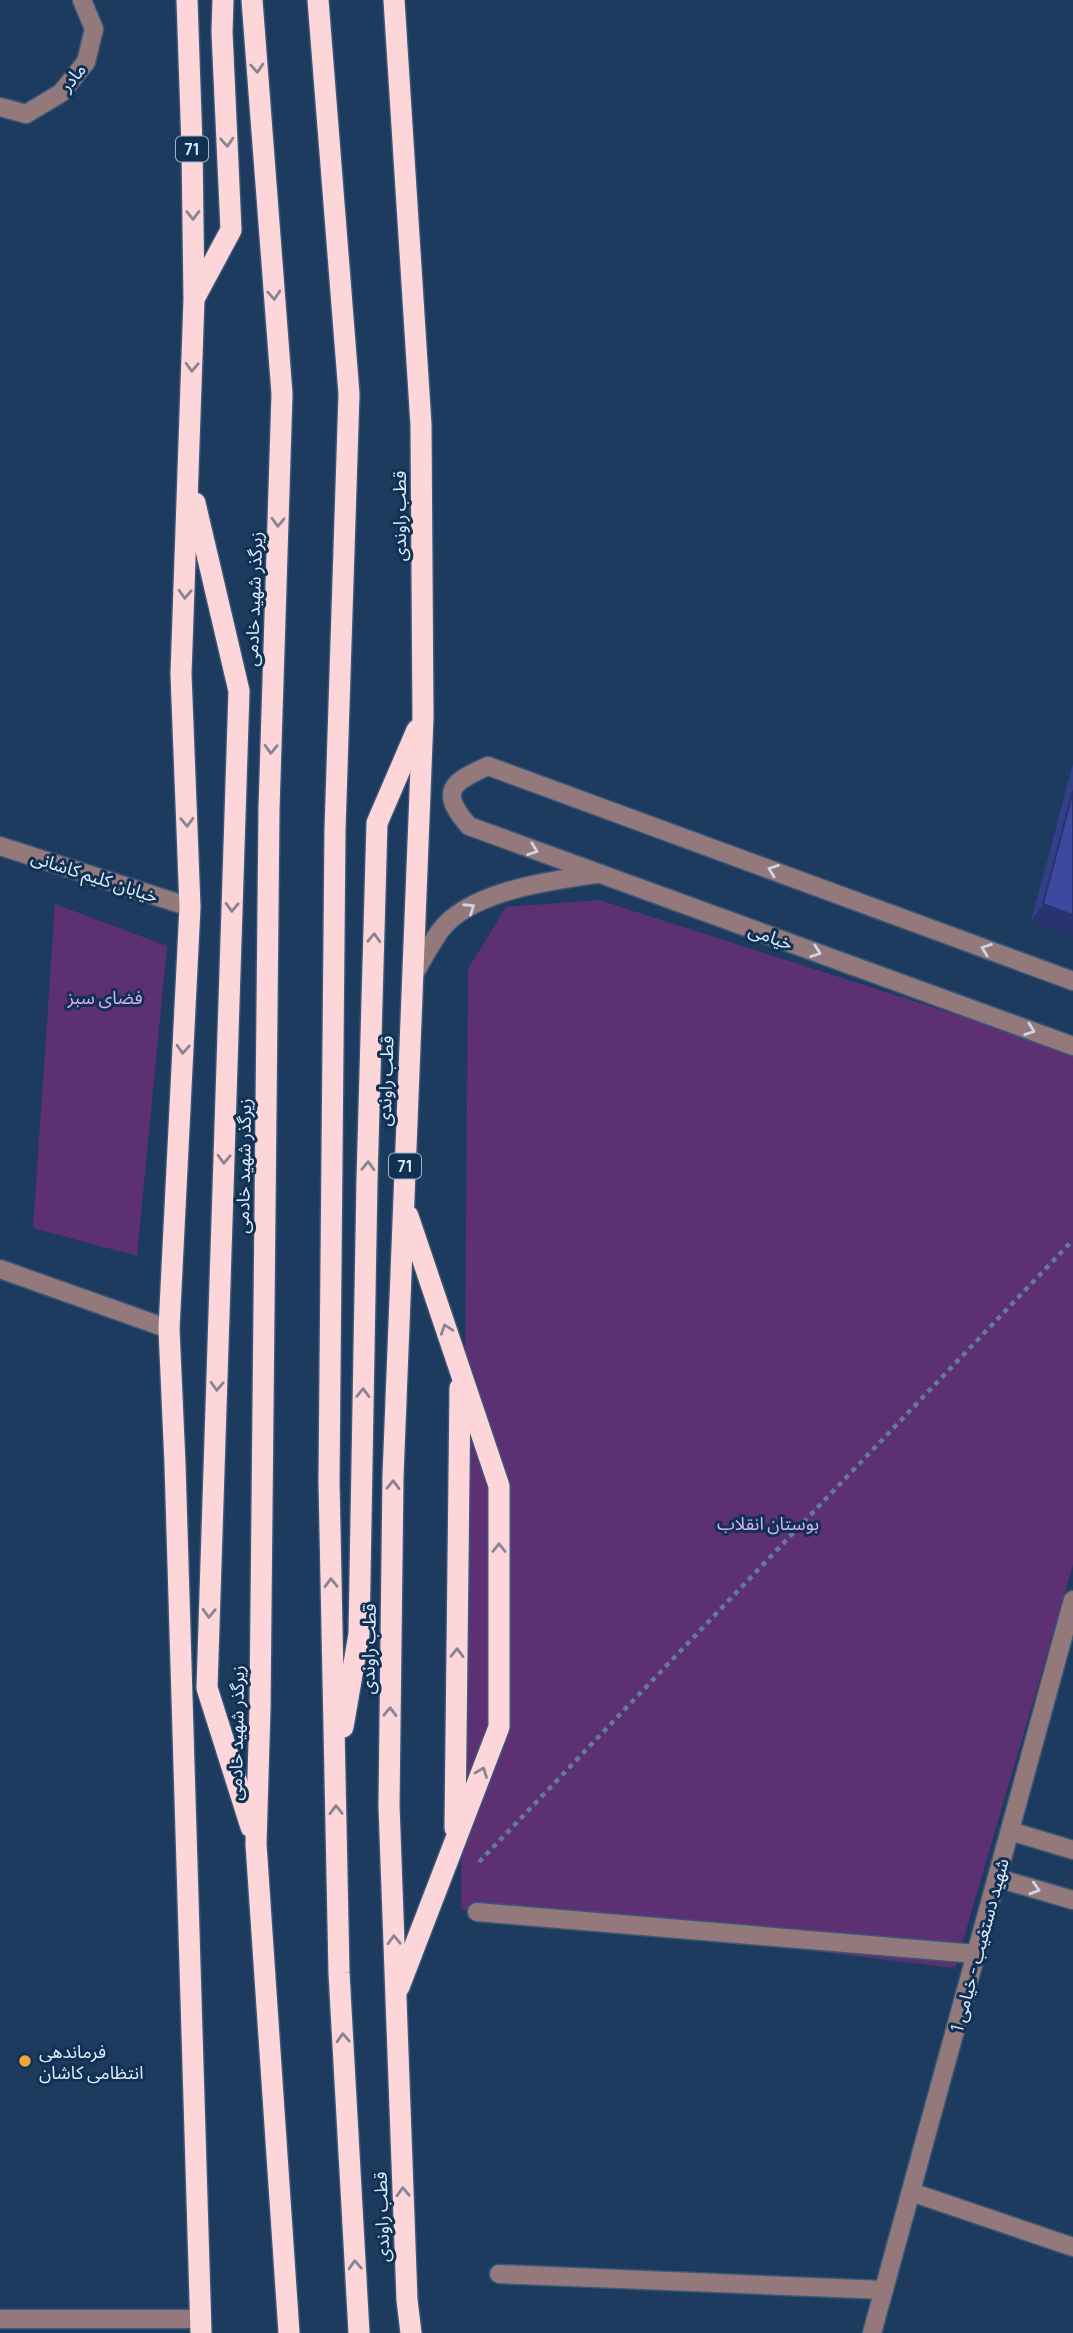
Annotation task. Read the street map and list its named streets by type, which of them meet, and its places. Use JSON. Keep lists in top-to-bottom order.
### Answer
{
  "streets": {
    "highway": ["71", "قطب راوندی", "زیرگذر شهید خادمی"],
    "street": [
      "مادر",
      "خیابان کلیم کاشانی",
      "خیامی",
      "شهید دستغیب - خیامی 1"
    ]
  },
  "crossings": [
    ["71", "خیابان کلیم کاشانی"]
  ],
  "parks": ["فضای سبز", "بوستان انقلاب"],
  "places": ["فرماندهی انتظامی کاشان"]
}
